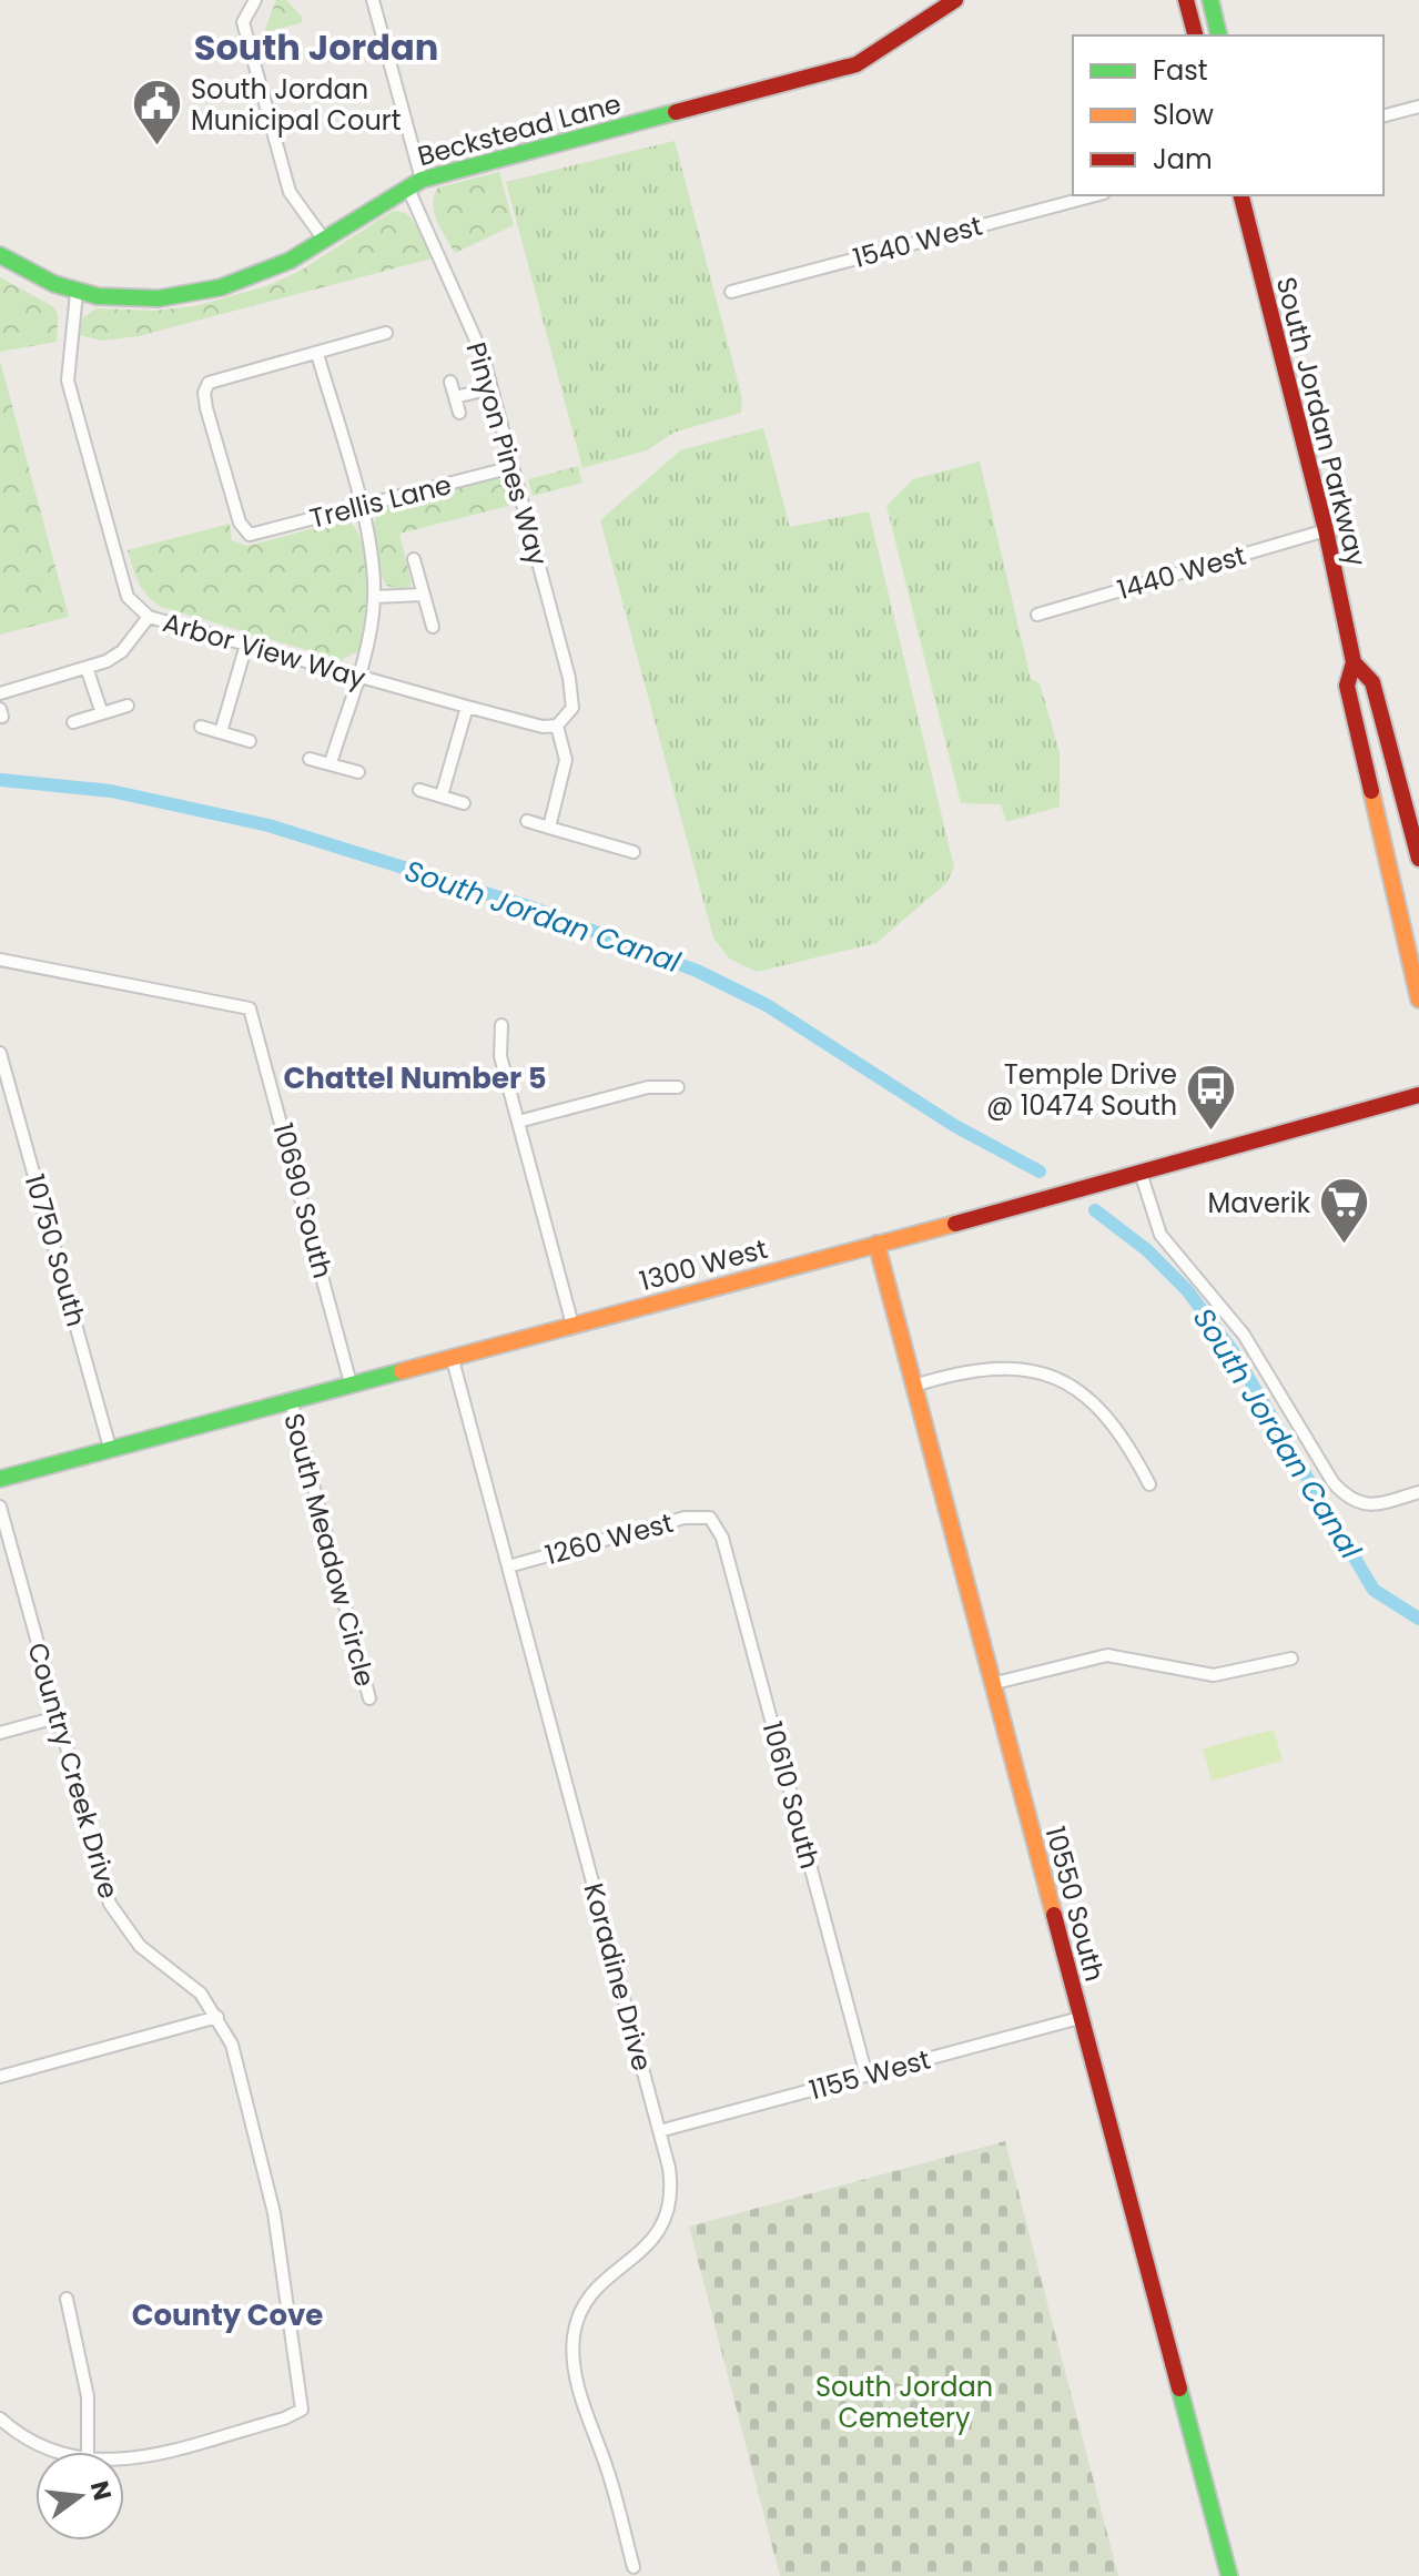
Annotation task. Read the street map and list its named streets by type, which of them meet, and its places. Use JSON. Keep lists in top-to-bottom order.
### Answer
{
  "streets": {
    "street": [
      "Beckstead Lane",
      "1540 West",
      "South Jordan Parkway",
      "Pinyon Pines Way",
      "Trellis Lane",
      "1440 West",
      "Arbor View Way",
      "10690 South",
      "10750 South",
      "1300 West",
      "1260 West",
      "South Meadow Circle",
      "Country Creek Drive",
      "10610 South",
      "10550 South",
      "Koradine Drive",
      "1155 West"
    ]
  },
  "crossings": [
    ["Beckstead Lane", "Pinyon Pines Way"],
    ["Beckstead Lane", "Arbor View Way"],
    ["South Jordan Parkway", "1440 West"],
    ["Pinyon Pines Way", "Trellis Lane"],
    ["Pinyon Pines Way", "Arbor View Way"],
    ["10690 South", "1300 West"],
    ["10750 South", "1300 West"],
    ["1300 West", "South Meadow Circle"],
    ["1300 West", "10550 South"],
    ["1300 West", "Koradine Drive"],
    ["1260 West", "10610 South"],
    ["1260 West", "Koradine Drive"],
    ["10610 South", "1155 West"],
    ["10550 South", "1155 West"],
    ["Koradine Drive", "1155 West"]
  ],
  "districts": ["South Jordan", "Chattel Number 5", "County Cove"],
  "water": ["South Jordan Canal"],
  "parks": ["South Jordan Cemetery"],
  "places": {
    "public building": ["South Jordan Municipal Court"],
    "bus stop": ["Temple Drive @ 10474 South"],
    "supermarket": ["Maverik"]
  },
  "legend": ["Fast", "Slow", "Jam"],
  "north": "right"
}
